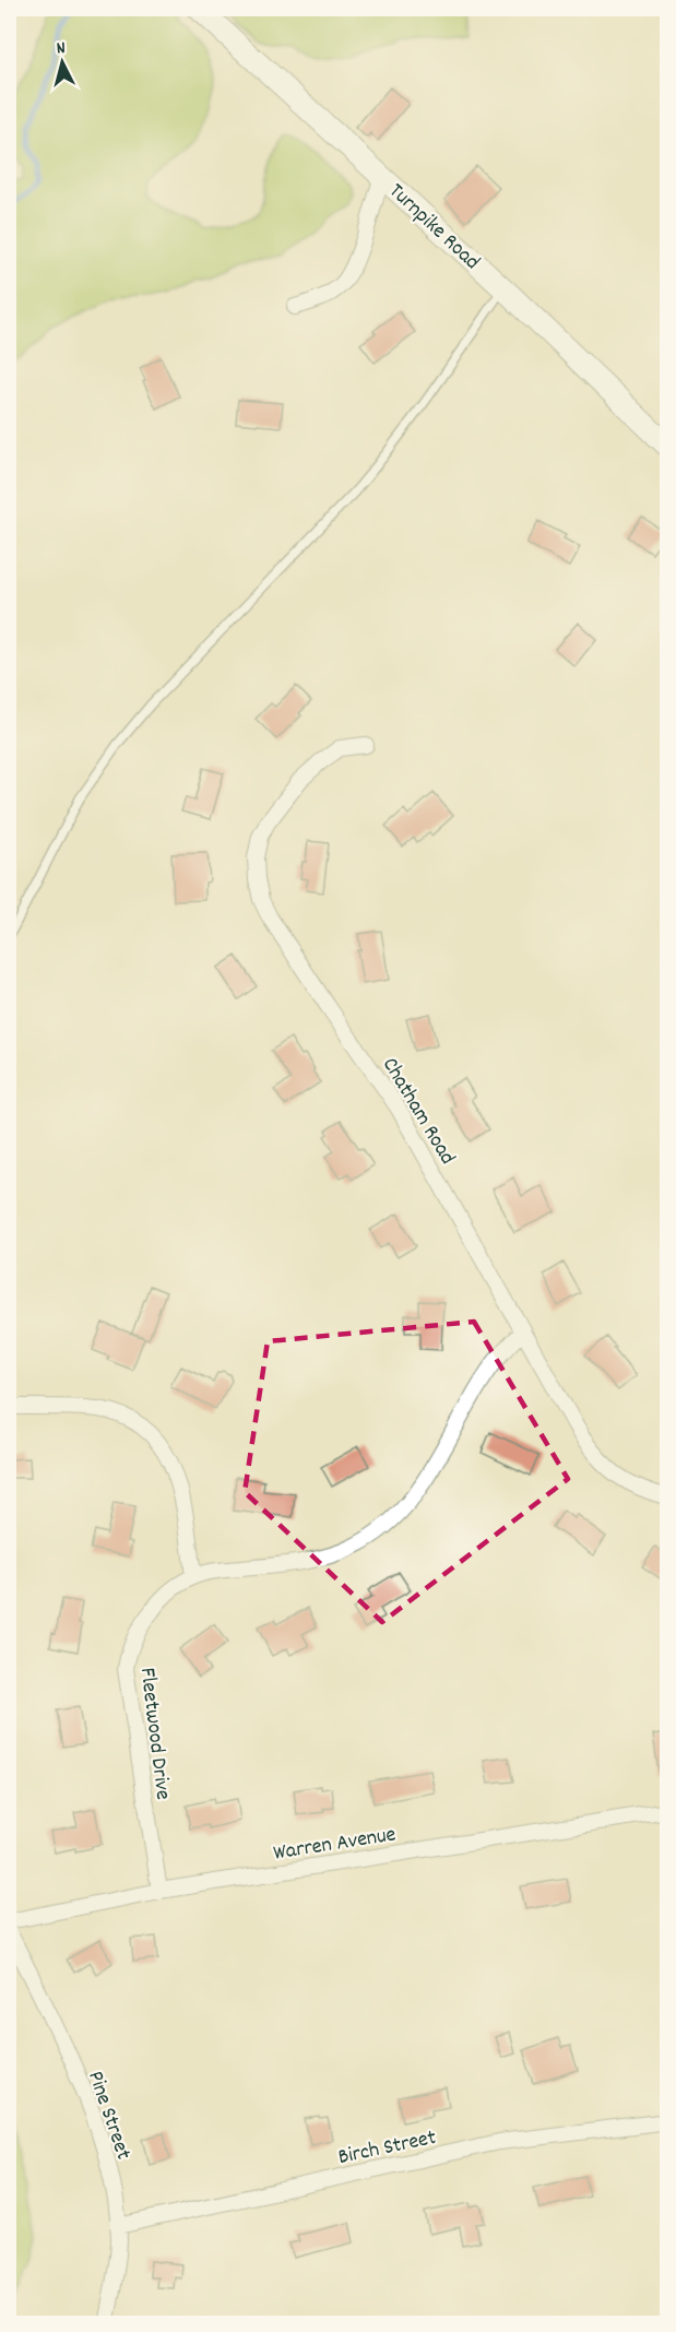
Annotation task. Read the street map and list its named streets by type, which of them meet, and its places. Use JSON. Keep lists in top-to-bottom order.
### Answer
{
  "streets": {
    "main road": ["Turnpike Road"],
    "street": [
      "Chatham Road",
      "Fleetwood Drive",
      "Warren Avenue",
      "Pine Street",
      "Birch Street"
    ]
  },
  "crossings": [
    ["Chatham Road", "Fleetwood Drive"],
    ["Fleetwood Drive", "Warren Avenue"],
    ["Pine Street", "Birch Street"]
  ],
  "north": "top"
}
